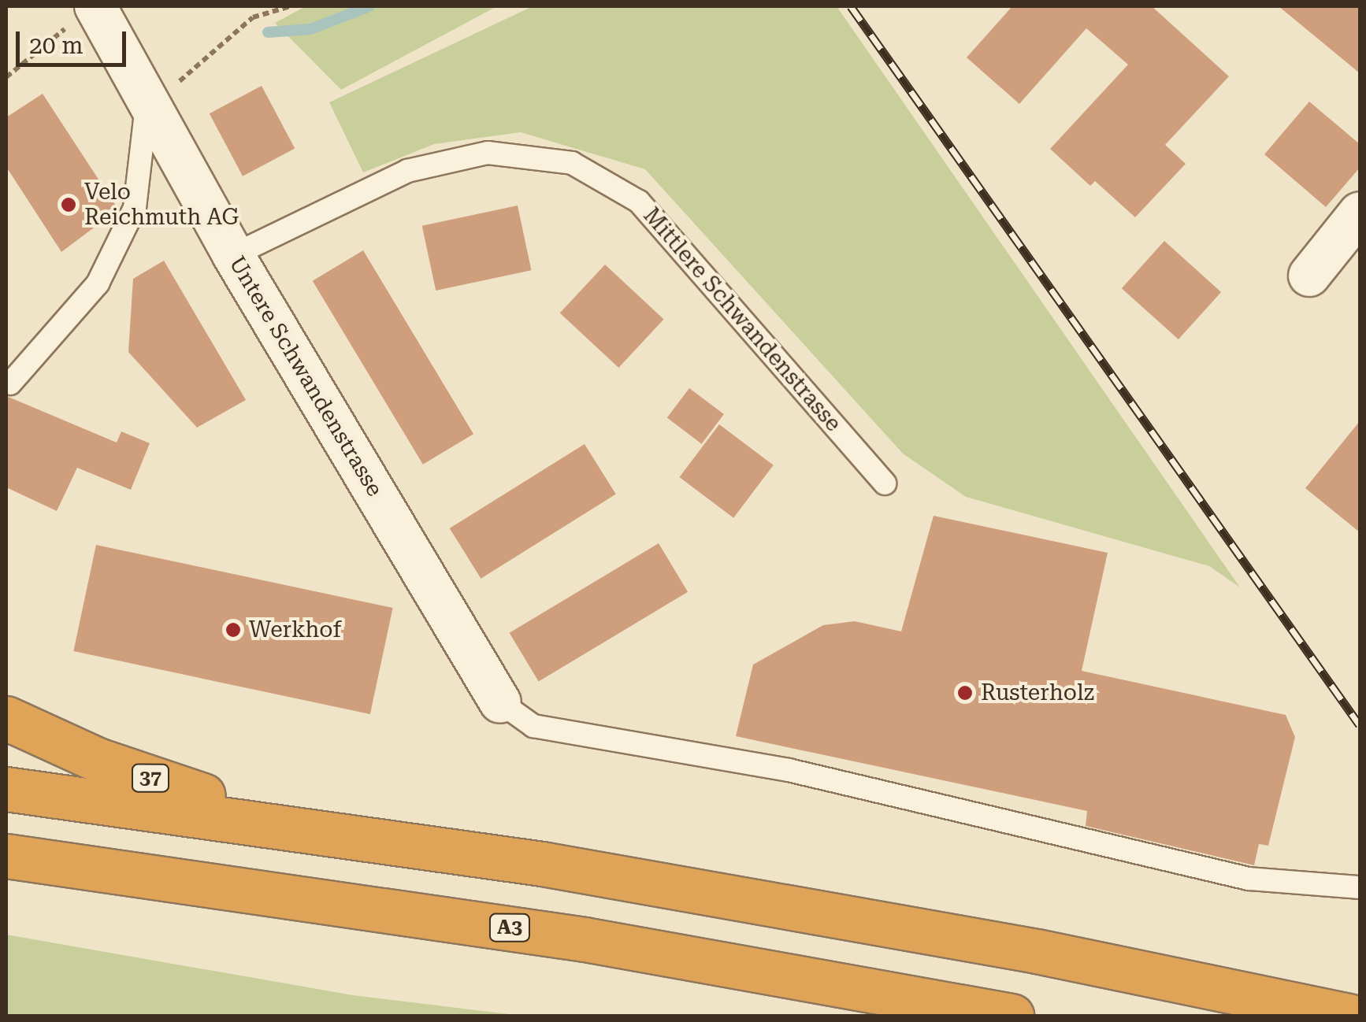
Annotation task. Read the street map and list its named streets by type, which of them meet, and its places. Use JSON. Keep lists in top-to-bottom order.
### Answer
{
  "streets": {
    "highway": ["37", "A3"],
    "street": ["Untere Schwandenstrasse"],
    "lane": ["Mittlere Schwandenstrasse"]
  },
  "crossings": [
    ["Mittlere Schwandenstrasse", "Untere Schwandenstrasse"]
  ],
  "places": ["Velo Reichmuth AG", "Werkhof", "Rusterholz"],
  "scale_bar": "20 m"
}
